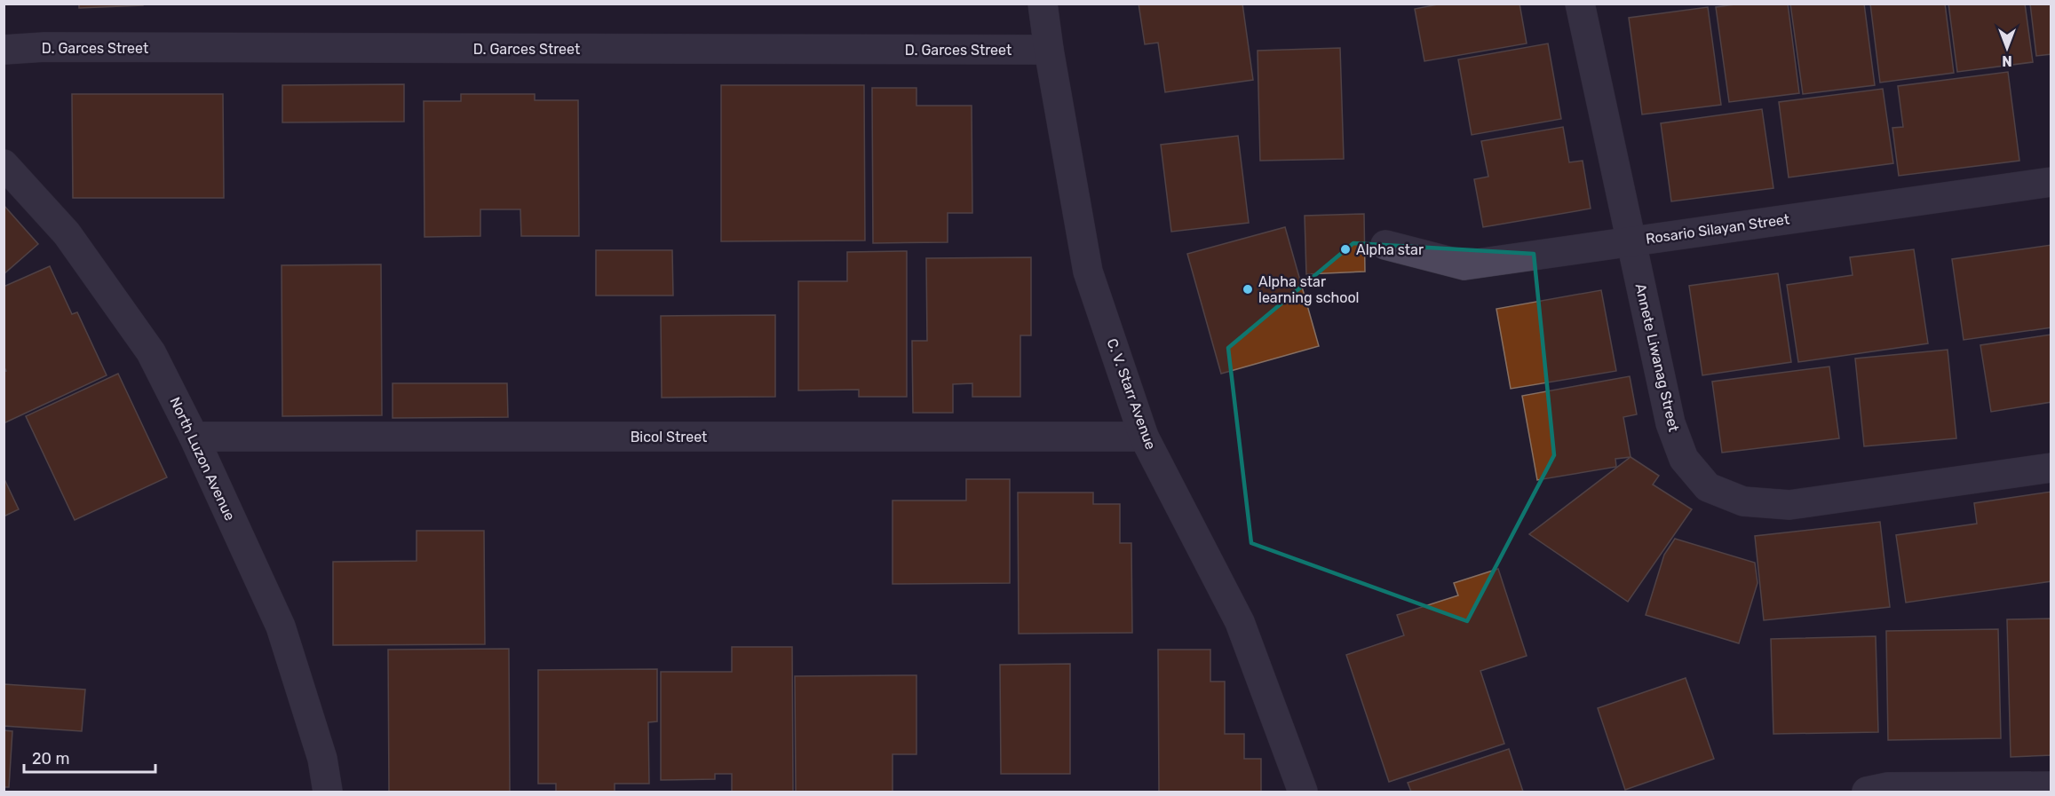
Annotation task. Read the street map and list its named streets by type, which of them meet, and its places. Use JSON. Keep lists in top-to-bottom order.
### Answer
{
  "streets": {
    "street": [
      "D. Garces Street",
      "Rosario Silayan Street",
      "Annete Liwanag Street",
      "C. V. Starr Avenue",
      "Bicol Street",
      "North Luzon Avenue"
    ]
  },
  "crossings": [
    ["D. Garces Street", "C. V. Starr Avenue"],
    ["Rosario Silayan Street", "Annete Liwanag Street"],
    ["C. V. Starr Avenue", "Bicol Street"],
    ["Bicol Street", "North Luzon Avenue"]
  ],
  "places": ["Alpha star", "Alpha star learning school"],
  "scale_bar": "20 m",
  "north": "bottom"
}
